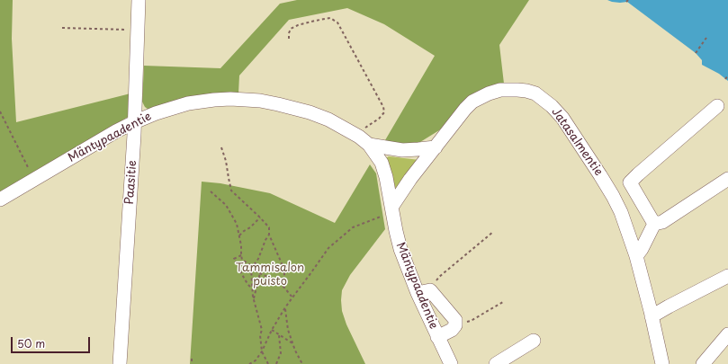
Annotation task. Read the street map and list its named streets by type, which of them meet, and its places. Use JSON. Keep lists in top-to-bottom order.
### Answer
{
  "streets": {
    "street": ["Mäntypaadentie", "Jatasalmentie", "Paasitie"]
  },
  "crossings": [
    ["Mäntypaadentie", "Jatasalmentie"],
    ["Mäntypaadentie", "Paasitie"]
  ],
  "parks": ["Tammisalon puisto"],
  "scale_bar": "50 m"
}
